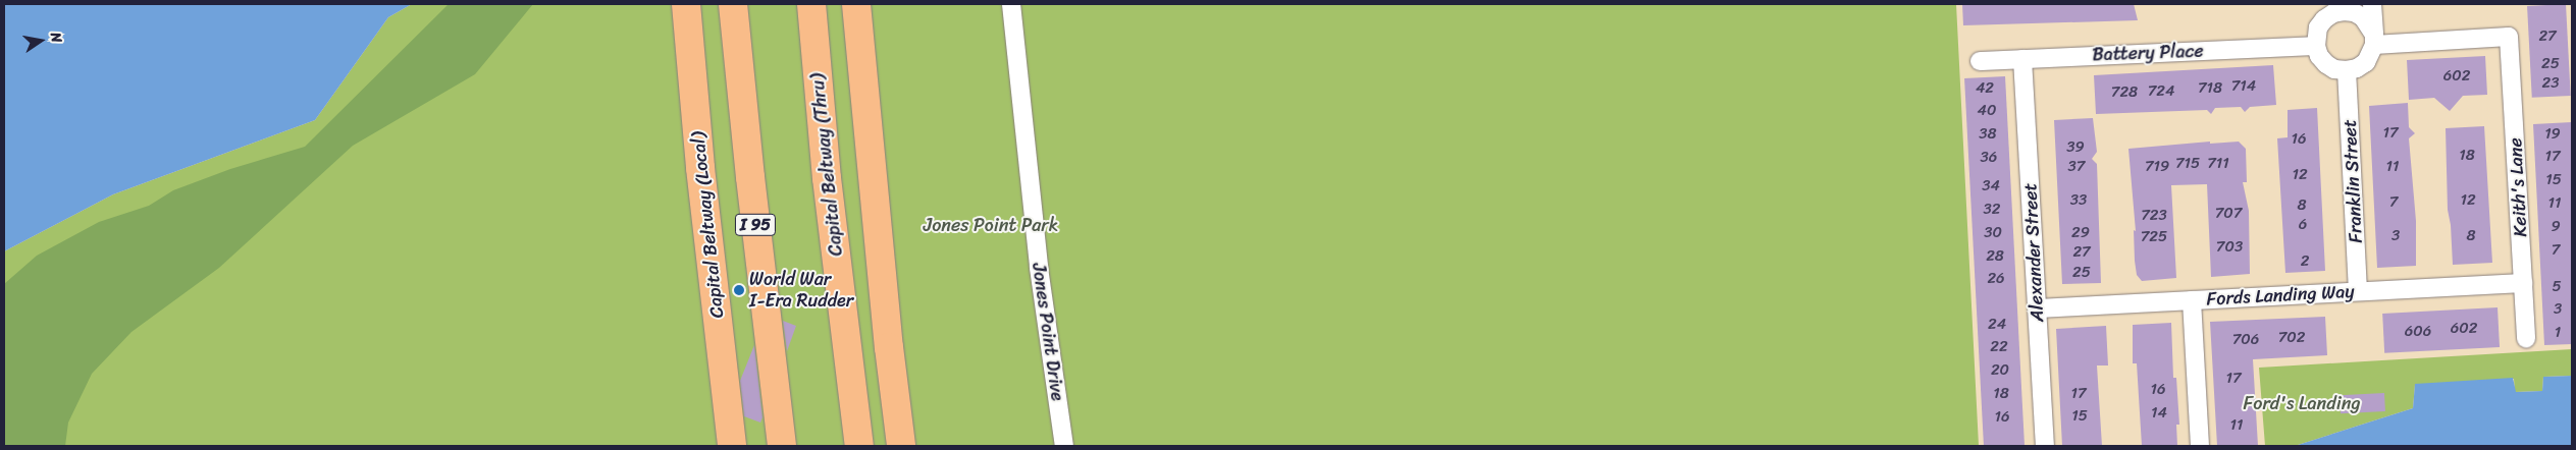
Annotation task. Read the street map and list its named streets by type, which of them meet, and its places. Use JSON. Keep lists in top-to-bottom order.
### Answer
{
  "streets": {
    "highway": ["Capital Beltway (Thru)", "Capital Beltway (Local)", "I 95"],
    "street": [
      "Battery Place",
      "Franklin Street",
      "Keith's Lane",
      "Alexander Street",
      "Fords Landing Way",
      "Jones Point Drive"
    ]
  },
  "crossings": [
    ["Battery Place", "Franklin Street"],
    ["Battery Place", "Keith's Lane"],
    ["Battery Place", "Alexander Street"],
    ["Franklin Street", "Keith's Lane"],
    ["Franklin Street", "Fords Landing Way"],
    ["Keith's Lane", "Fords Landing Way"],
    ["Alexander Street", "Fords Landing Way"]
  ],
  "parks": ["Jones Point Park", "Ford's Landing"],
  "places": ["World War I-Era Rudder"],
  "house_numbers": [
    "27",
    "25",
    "602",
    "23",
    "714",
    "42",
    "718",
    "724",
    "728",
    "40",
    "17",
    "38",
    "19",
    "16",
    "39",
    "18",
    "17",
    "36",
    "715",
    "711",
    "37",
    "719",
    "11",
    "12",
    "15",
    "34",
    "33",
    "12",
    "7",
    "11",
    "8",
    "32",
    "707",
    "723",
    "6",
    "9",
    "30",
    "29",
    "3",
    "8",
    "725",
    "703",
    "7",
    "27",
    "28",
    "2",
    "25",
    "26",
    "5",
    "3",
    "24",
    "602",
    "606",
    "1",
    "702",
    "706",
    "22",
    "20",
    "17",
    "16",
    "18",
    "17",
    "14",
    "15",
    "16",
    "11"
  ],
  "north": "right"
}
